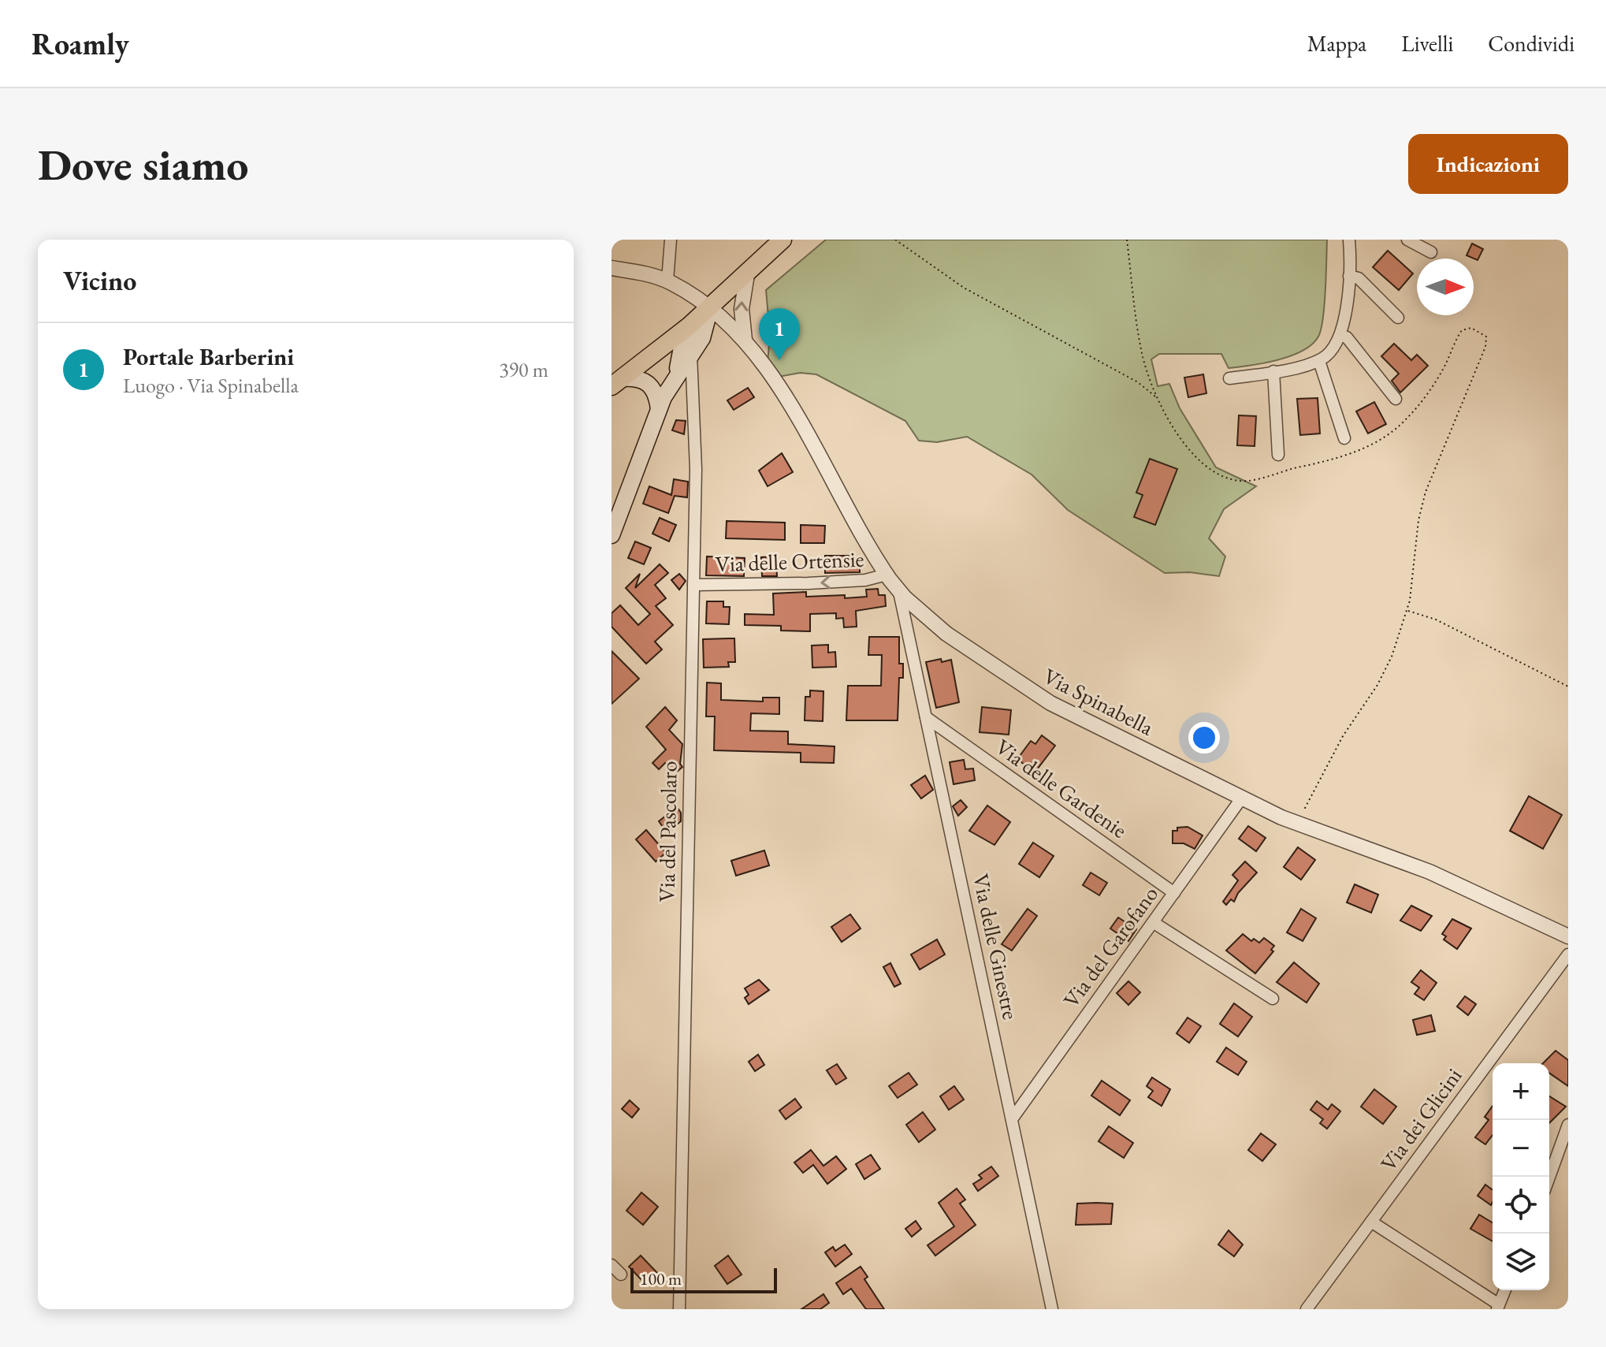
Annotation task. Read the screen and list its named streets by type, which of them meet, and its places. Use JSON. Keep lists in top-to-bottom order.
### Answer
{
  "streets": {
    "street": [
      "Via delle Ortensie",
      "Via Spinabella",
      "Via delle Gardenie",
      "Via del Pascolaro",
      "Via delle Ginestre",
      "Via del Garofano",
      "Via dei Glicini"
    ]
  },
  "crossings": [
    ["Via delle Ortensie", "Via Spinabella"],
    ["Via delle Ortensie", "Via del Pascolaro"],
    ["Via Spinabella", "Via delle Ginestre"],
    ["Via Spinabella", "Via del Garofano"],
    ["Via delle Gardenie", "Via delle Ginestre"],
    ["Via delle Gardenie", "Via del Garofano"],
    ["Via delle Ginestre", "Via del Garofano"]
  ],
  "one_way": ["Via delle Ortensie"],
  "scale_bar": "100 m",
  "north": "right",
  "page": {
    "header": "Roamly",
    "nav": ["Mappa", "Livelli", "Condividi"],
    "buttons": "Indicazioni",
    "title": "Dove siamo",
    "heading": "Vicino",
    "pins": "1",
    "list": [
      {
        "mark": "1",
        "name": "Portale Barberini",
        "note": "Luogo · Via Spinabella",
        "value": "390 m"
      }
    ],
    "map_buttons": ["+", "−"],
    "scale": "100 m"
  }
}
